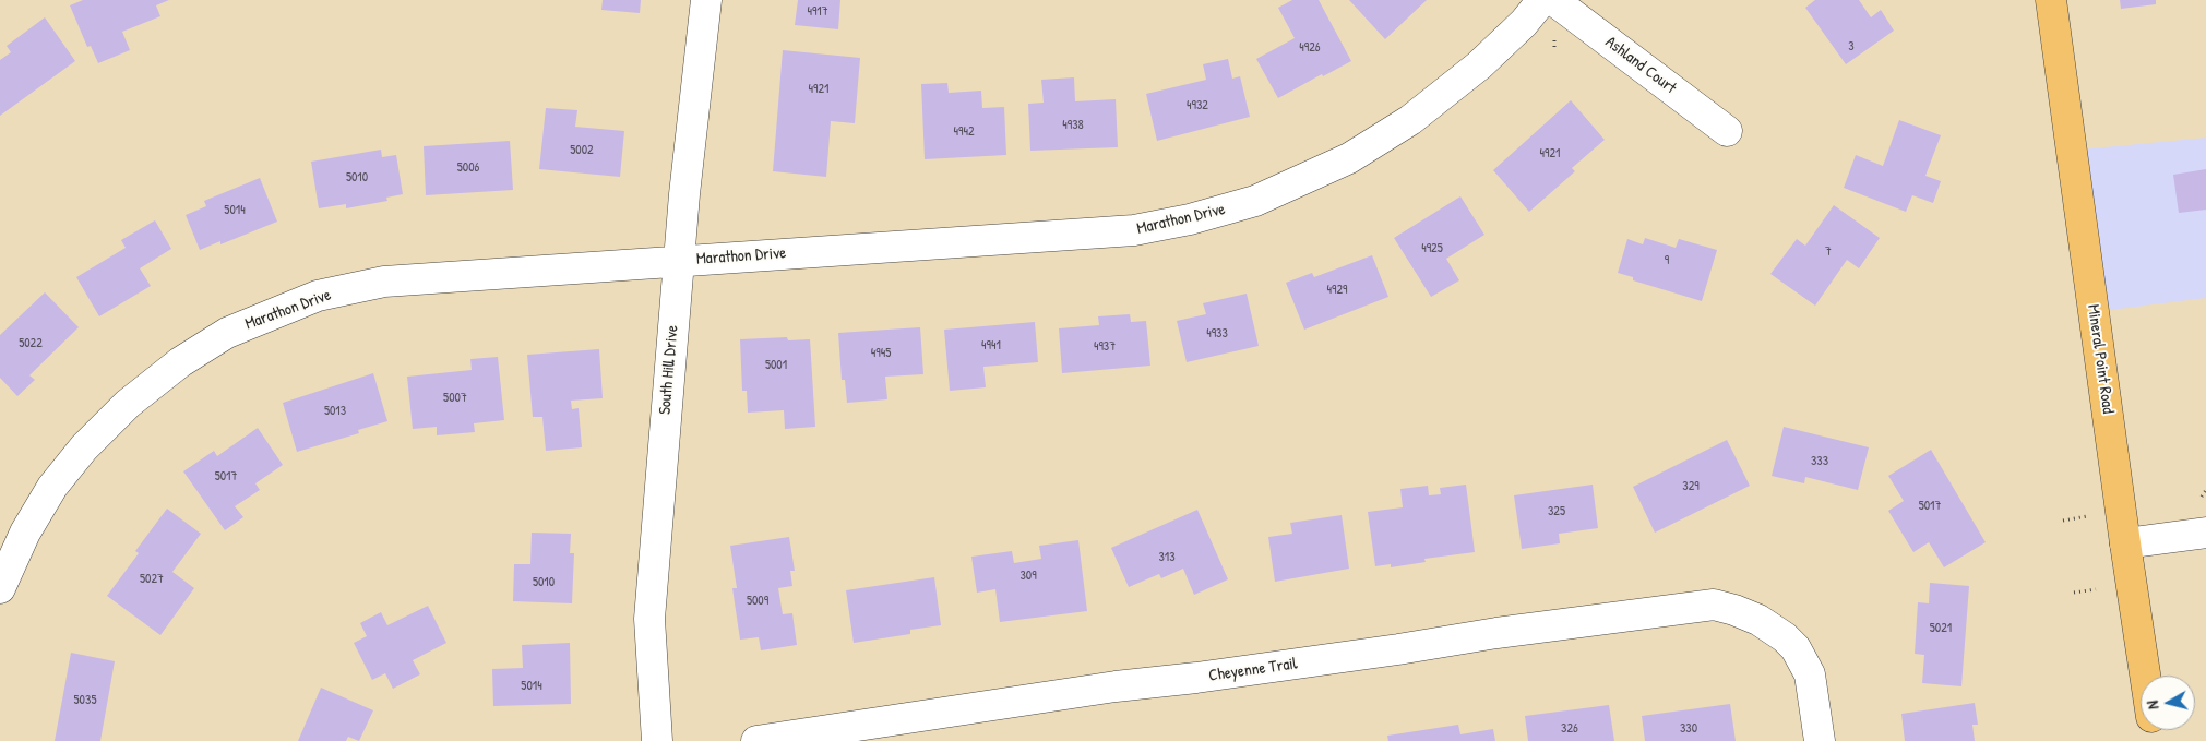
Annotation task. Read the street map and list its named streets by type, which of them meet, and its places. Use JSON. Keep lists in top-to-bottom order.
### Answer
{
  "streets": {
    "main road": ["Mineral Point Road"],
    "street": [
      "Ashland Court",
      "Marathon Drive",
      "South Hill Drive",
      "Cheyenne Trail"
    ]
  },
  "crossings": [
    ["Marathon Drive", "South Hill Drive"]
  ],
  "house_numbers": [
    "4917",
    "3",
    "4926",
    "4921",
    "4932",
    "4938",
    "4942",
    "5002",
    "4921",
    "5006",
    "5010",
    "5014",
    "4925",
    "7",
    "9",
    "4929",
    "4933",
    "5022",
    "4941",
    "4937",
    "4945",
    "5001",
    "5007",
    "5013",
    "333",
    "5017",
    "329",
    "5017",
    "325",
    "313",
    "309",
    "5027",
    "5010",
    "5009",
    "5021",
    "5014",
    "5035",
    "326",
    "330"
  ],
  "north": "left"
}
